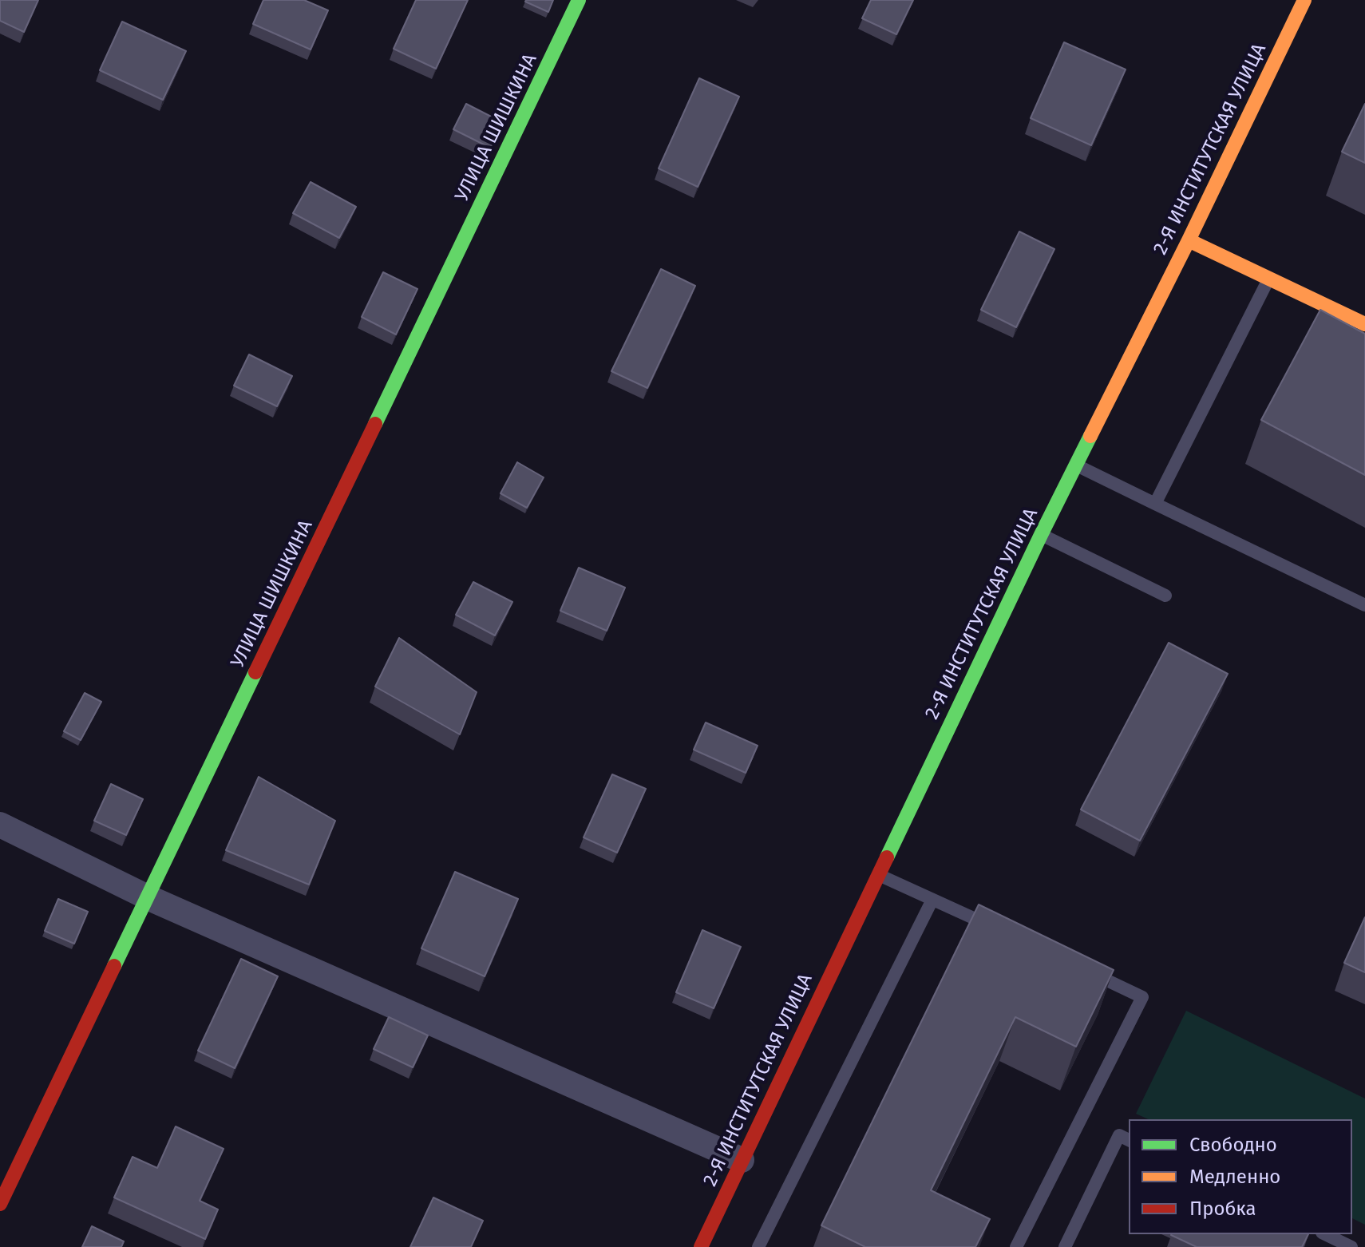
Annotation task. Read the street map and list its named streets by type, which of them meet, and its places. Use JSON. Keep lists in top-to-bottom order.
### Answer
{
  "streets": {
    "street": ["УЛИЦА ШИШКИНА", "2-Я ИНСТИТУТСКАЯ УЛИЦА"]
  },
  "legend": ["Свободно", "Медленно", "Пробка"]
}
